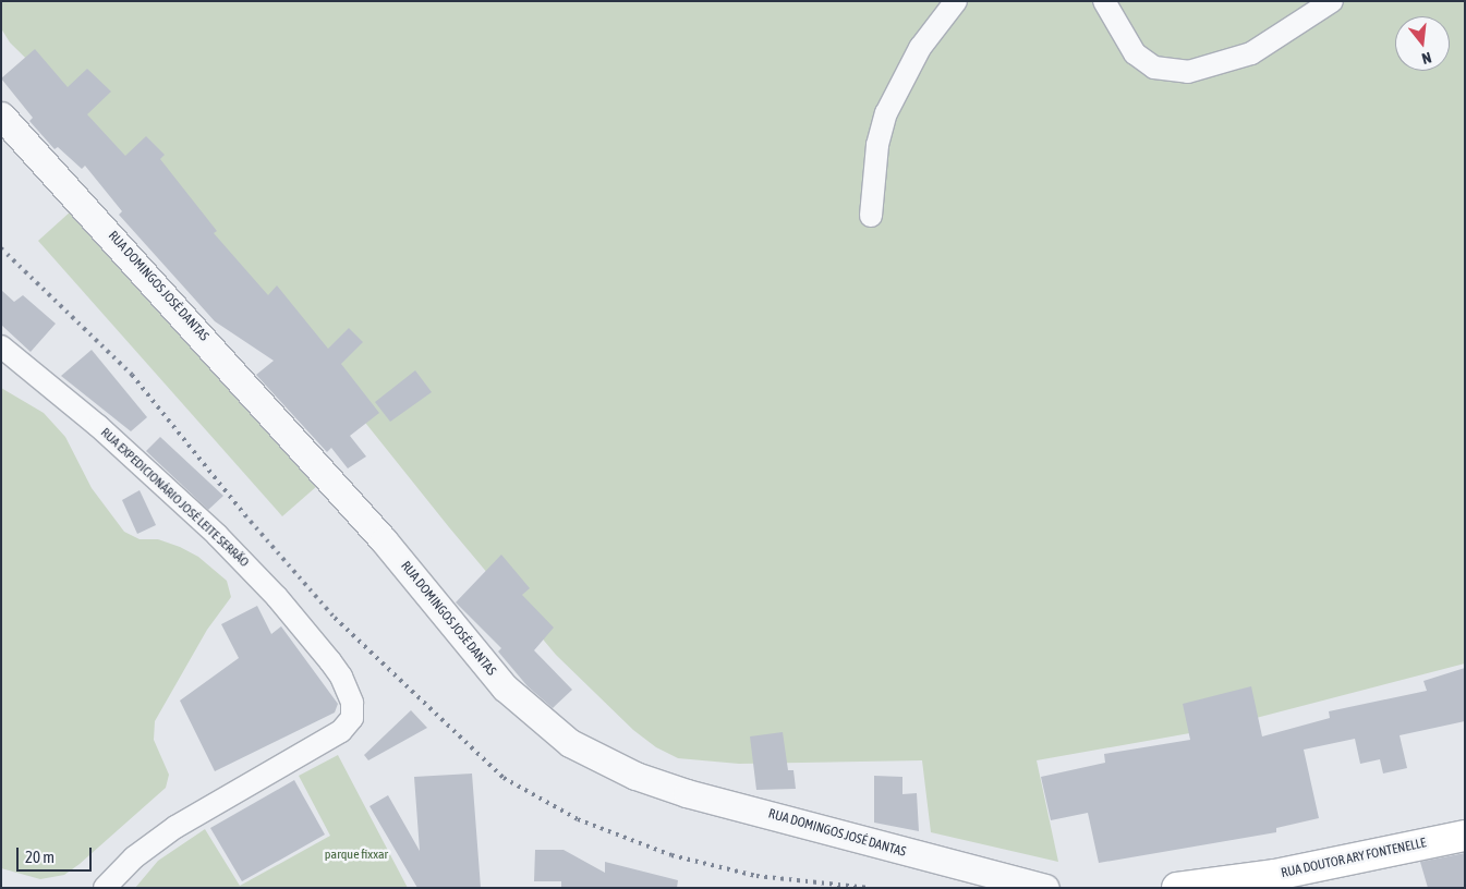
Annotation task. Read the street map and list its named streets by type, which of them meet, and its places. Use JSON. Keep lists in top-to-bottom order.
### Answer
{
  "streets": {
    "main road": ["RUA DOUTOR ARY FONTENELLE"],
    "street": ["RUA DOMINGOS JOSÉ DANTAS", "RUA EXPEDICIONÁRIO JOSÉ LEITE SERRÃO"]
  },
  "parks": ["parque fixxar"],
  "scale_bar": "20 m",
  "north": "bottom"
}
